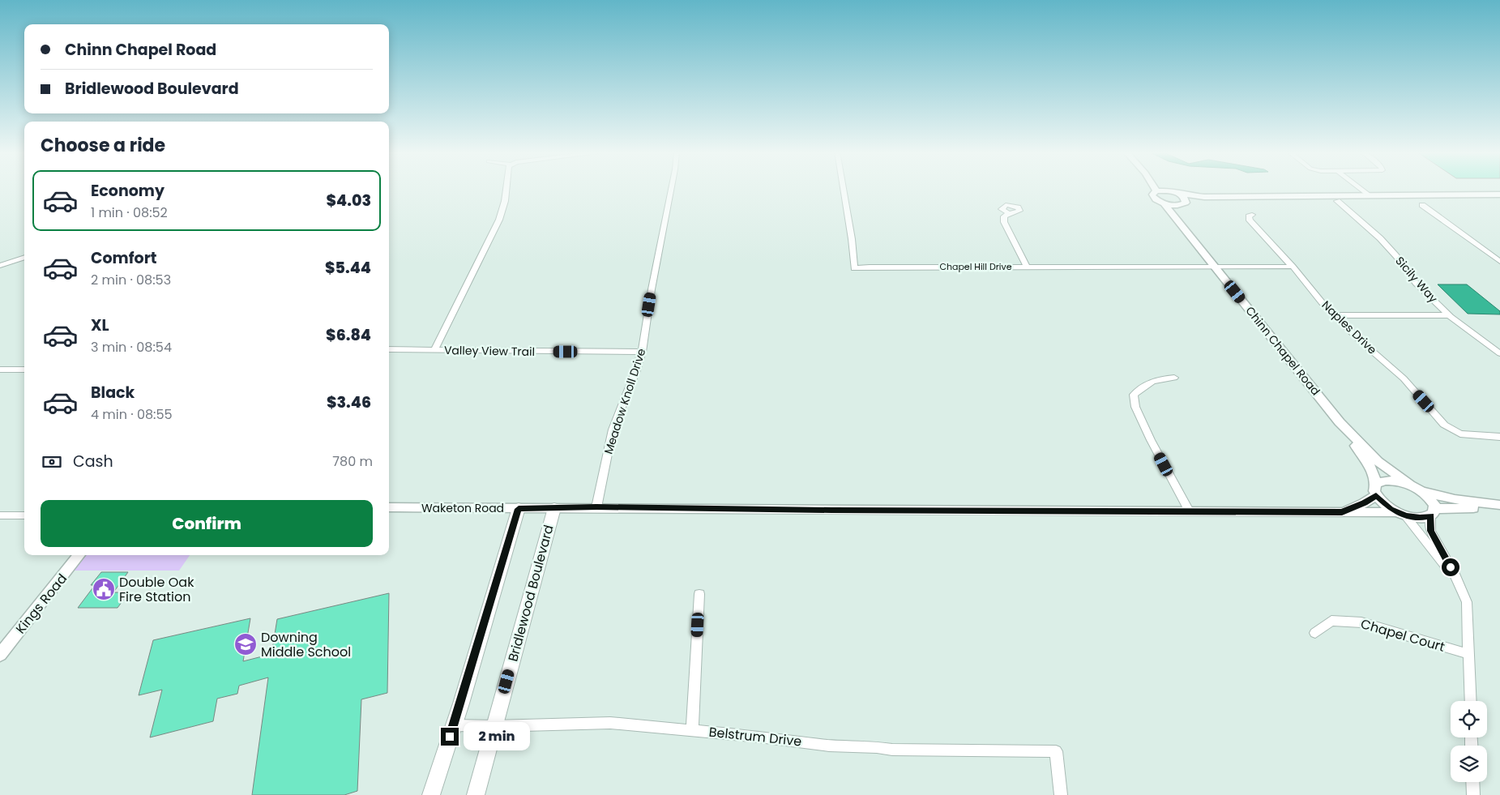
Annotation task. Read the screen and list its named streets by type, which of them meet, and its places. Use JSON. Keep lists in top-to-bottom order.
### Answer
{
  "streets": {
    "main road": ["Bridlewood Boulevard"],
    "street": [
      "Chapel Hill Drive",
      "Sicily Way",
      "Naples Drive",
      "Valley View Trail",
      "Chinn Chapel Road",
      "Meadow Knoll Drive",
      "Waketon Road",
      "Kings Road",
      "Chapel Court",
      "Belstrum Drive"
    ]
  },
  "crossings": [
    ["Chapel Hill Drive", "Naples Drive"],
    ["Chapel Hill Drive", "Chinn Chapel Road"],
    ["Valley View Trail", "Meadow Knoll Drive"],
    ["Chinn Chapel Road", "Waketon Road"],
    ["Meadow Knoll Drive", "Waketon Road"],
    ["Waketon Road", "Bridlewood Boulevard"],
    ["Bridlewood Boulevard", "Belstrum Drive"]
  ],
  "places": {
    "public building": ["Double Oak Fire Station"],
    "school or university": ["Downing Middle School"]
  },
  "page": {
    "banner": ["Chinn Chapel Road", "Bridlewood Boulevard"],
    "heading": "Choose a ride",
    "list": [
      {
        "name": "Economy",
        "note": "1 min · 08:52",
        "value": "$4.03"
      },
      {
        "name": "Comfort",
        "note": "2 min · 08:53",
        "value": "$5.44"
      },
      {
        "name": "XL",
        "note": "3 min · 08:54",
        "value": "$6.84"
      },
      {
        "name": "Black",
        "note": "4 min · 08:55",
        "value": "$3.46"
      }
    ],
    "pay": ["Cash", "780 m"],
    "buttons": "Confirm",
    "bubble": "2 min"
  }
}
